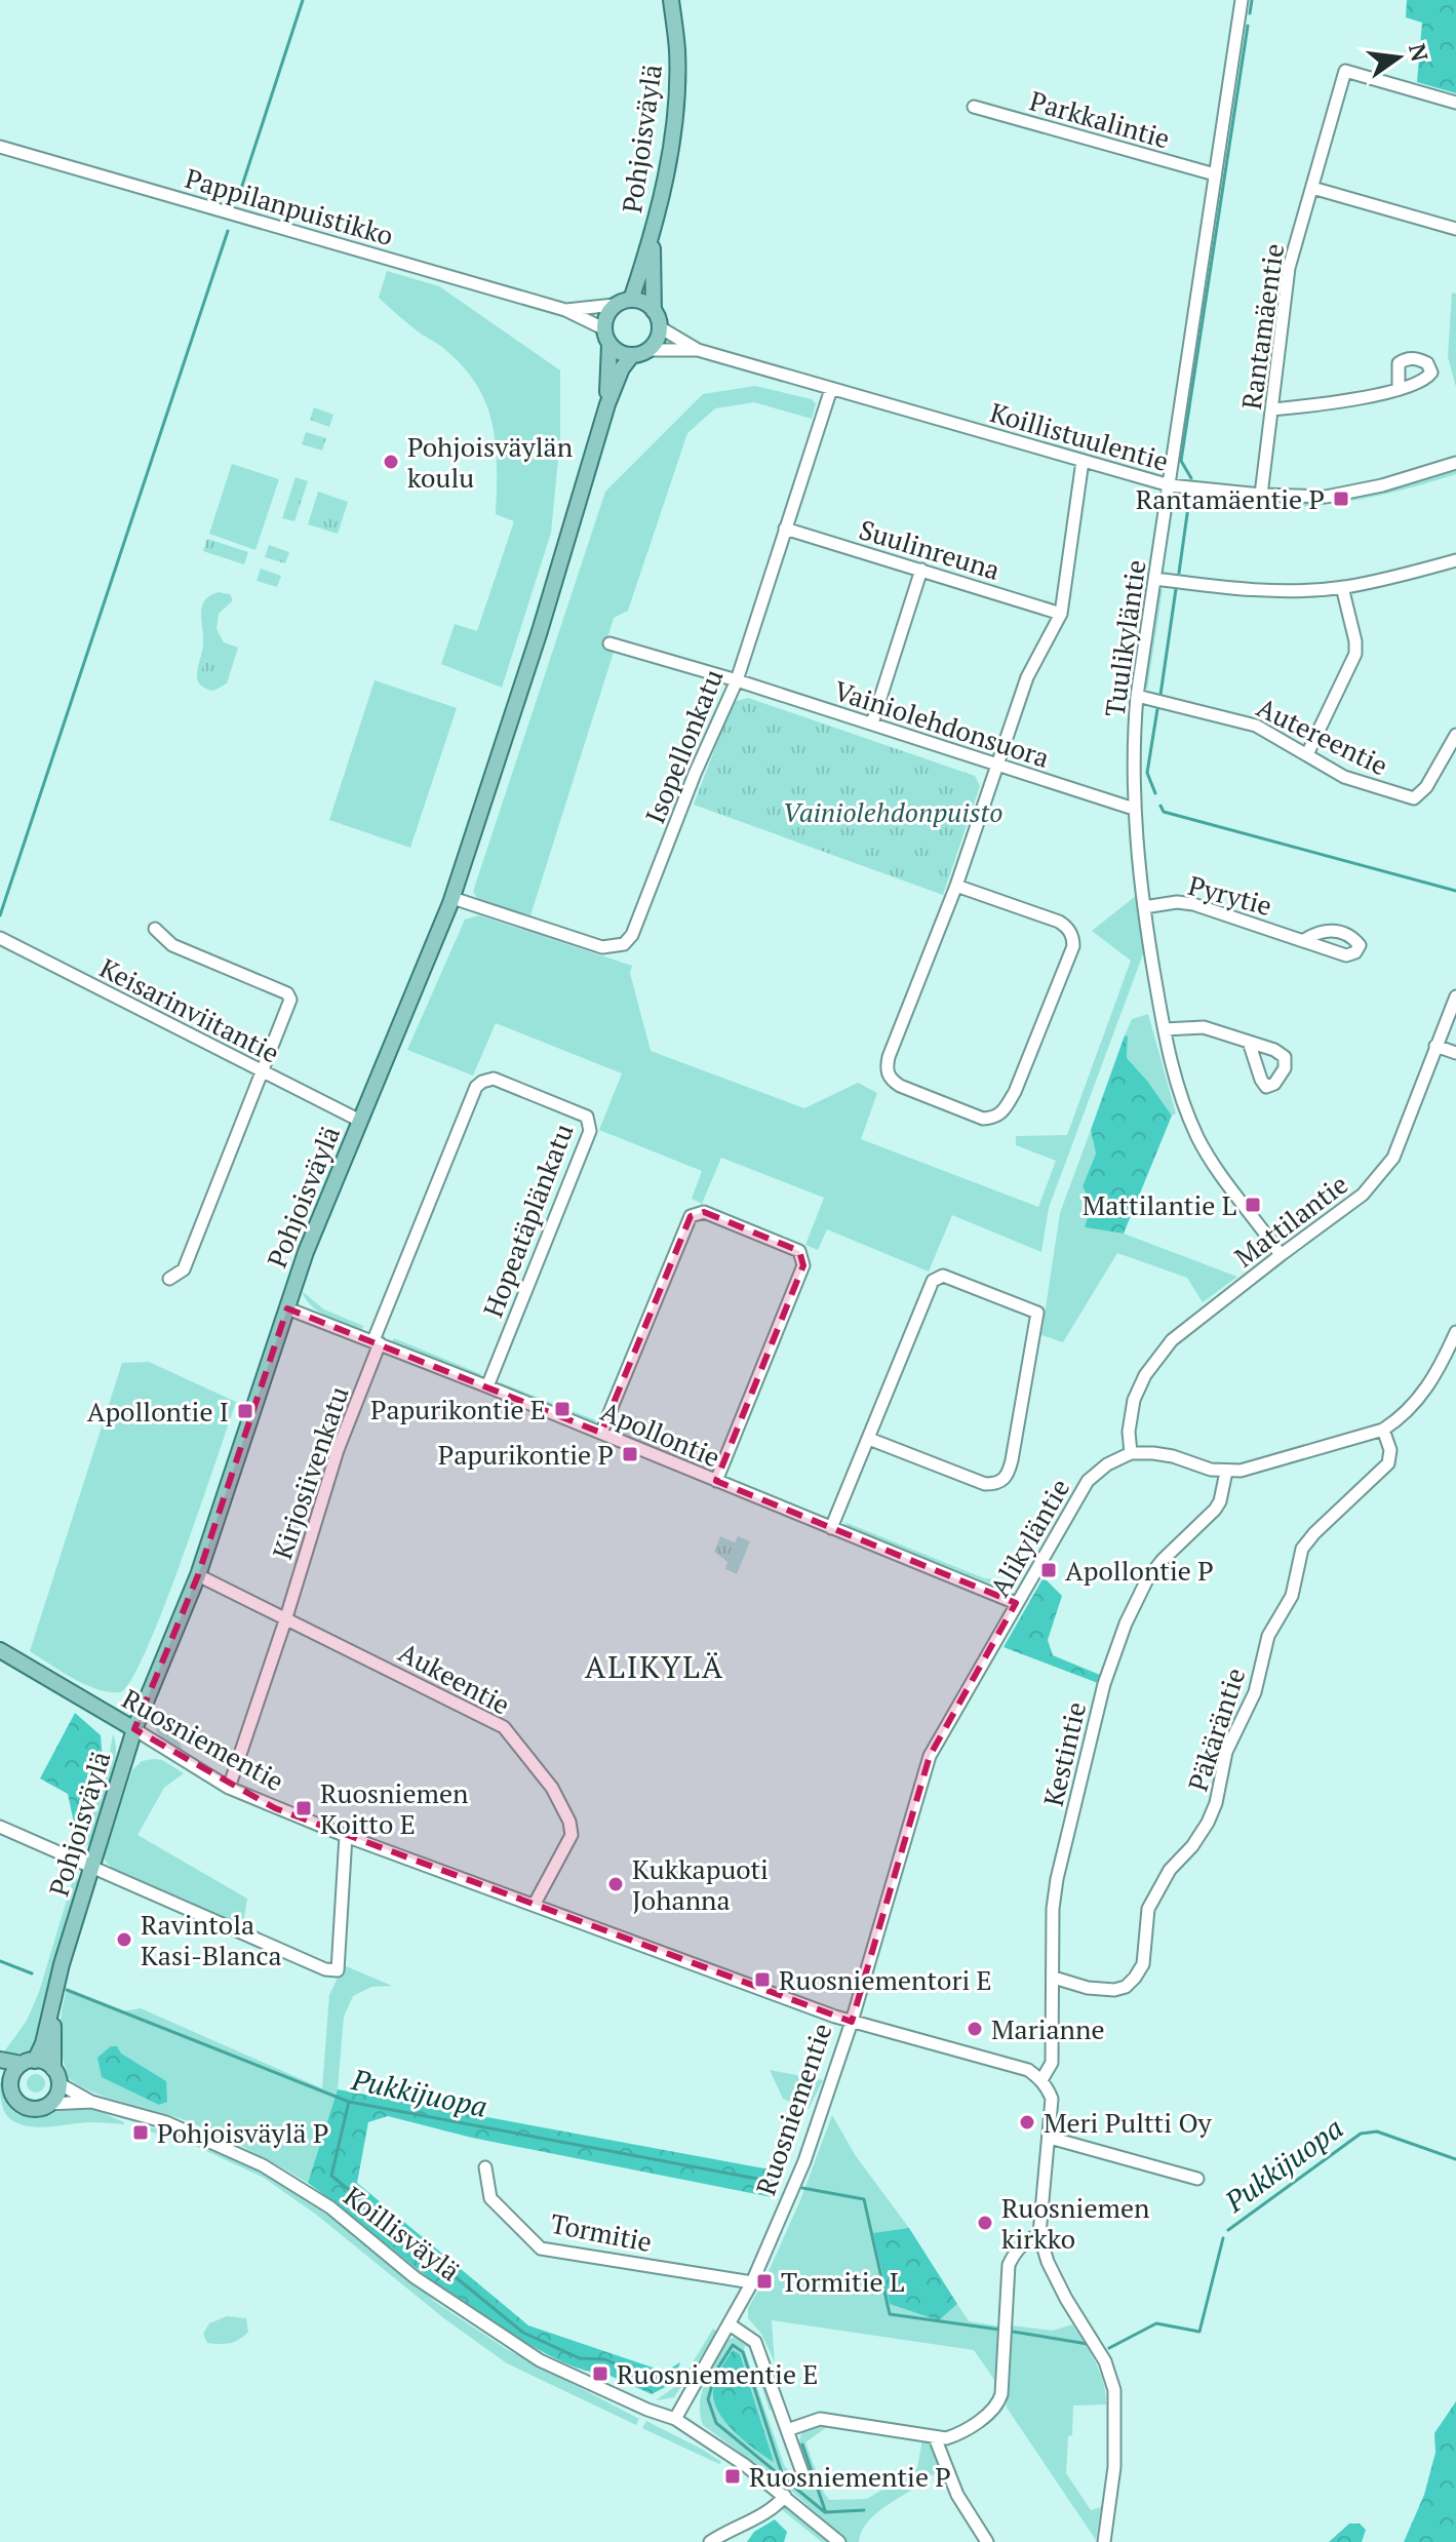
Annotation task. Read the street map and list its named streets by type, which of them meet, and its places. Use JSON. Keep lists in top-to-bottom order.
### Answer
{
  "streets": {
    "main road": ["Pohjoisväylä", "Ruosniementie"],
    "street": [
      "Parkkalintie",
      "Pappilanpuistikko",
      "Rantamäentie",
      "Koillistuulentie",
      "Suulinreuna",
      "Tuulikyläntie",
      "Vainiolehdonsuora",
      "Autereentie",
      "Isopellonkatu",
      "Pyrytie",
      "Keisarinviitantie",
      "Hopeatäplänkatu",
      "Mattilantie",
      "Apollontie",
      "Kirjosiivenkatu",
      "Alikyläntie",
      "Aukeentie",
      "Päkäräntie",
      "Kestintie",
      "Tormitie",
      "Koillisväylä"
    ]
  },
  "crossings": [
    ["Parkkalintie", "Tuulikyläntie"],
    ["Pohjoisväylä", "Pappilanpuistikko"],
    ["Pohjoisväylä", "Koillistuulentie"],
    ["Pohjoisväylä", "Isopellonkatu"],
    ["Pohjoisväylä", "Keisarinviitantie"],
    ["Pohjoisväylä", "Apollontie"],
    ["Pohjoisväylä", "Aukeentie"],
    ["Pohjoisväylä", "Ruosniementie"],
    ["Pohjoisväylä", "Koillisväylä"],
    ["Pappilanpuistikko", "Koillistuulentie"],
    ["Rantamäentie", "Koillistuulentie"],
    ["Koillistuulentie", "Tuulikyläntie"],
    ["Koillistuulentie", "Isopellonkatu"],
    ["Suulinreuna", "Isopellonkatu"],
    ["Tuulikyläntie", "Vainiolehdonsuora"],
    ["Tuulikyläntie", "Autereentie"],
    ["Tuulikyläntie", "Pyrytie"],
    ["Tuulikyläntie", "Mattilantie"],
    ["Vainiolehdonsuora", "Isopellonkatu"],
    ["Hopeatäplänkatu", "Apollontie"],
    ["Hopeatäplänkatu", "Kirjosiivenkatu"],
    ["Mattilantie", "Alikyläntie"],
    ["Apollontie", "Kirjosiivenkatu"],
    ["Apollontie", "Alikyläntie"],
    ["Kirjosiivenkatu", "Aukeentie"],
    ["Kirjosiivenkatu", "Ruosniementie"],
    ["Alikyläntie", "Ruosniementie"],
    ["Aukeentie", "Ruosniementie"],
    ["Päkäräntie", "Kestintie"],
    ["Ruosniementie", "Tormitie"],
    ["Ruosniementie", "Koillisväylä"]
  ],
  "districts": ["ALIKYLÄ"],
  "water": ["Pukkijuopa"],
  "parks": ["Vainiolehdonpuisto"],
  "places": {
    "other": [
      "Pohjoisväylän koulu",
      "Kukkapuoti Johanna",
      "Ravintola Kasi-Blanca",
      "Marianne",
      "Meri Pultti Oy",
      "Ruosniemen kirkko"
    ],
    "transit": [
      "Rantamäentie P",
      "Mattilantie L",
      "Papurikontie E",
      "Apollontie I",
      "Papurikontie P",
      "Apollontie P",
      "Ruosniemen Koitto E",
      "Ruosniementori E",
      "Pohjoisväylä P",
      "Tormitie L",
      "Ruosniementie E",
      "Ruosniementie P"
    ]
  },
  "north": "right"
}
